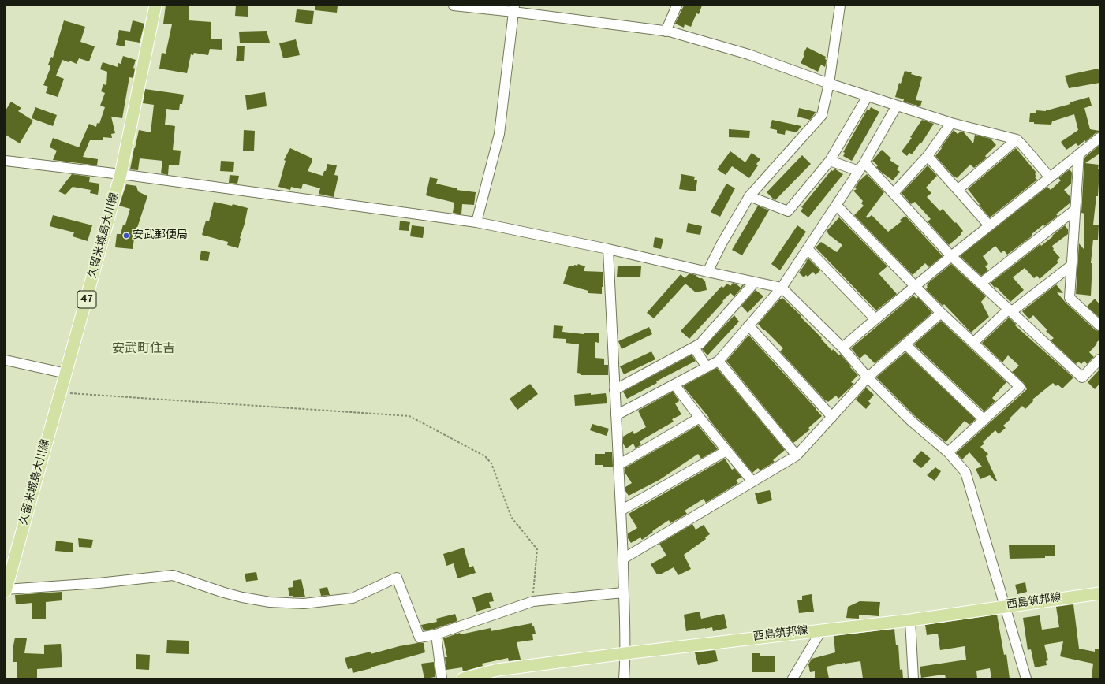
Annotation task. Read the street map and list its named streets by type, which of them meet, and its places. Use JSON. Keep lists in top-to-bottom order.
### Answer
{
  "streets": {
    "main road": ["久留米城島大川線", "47", "西島筑邦線"]
  },
  "districts": ["安武町住吉"],
  "places": ["安武郵便局"]
}
